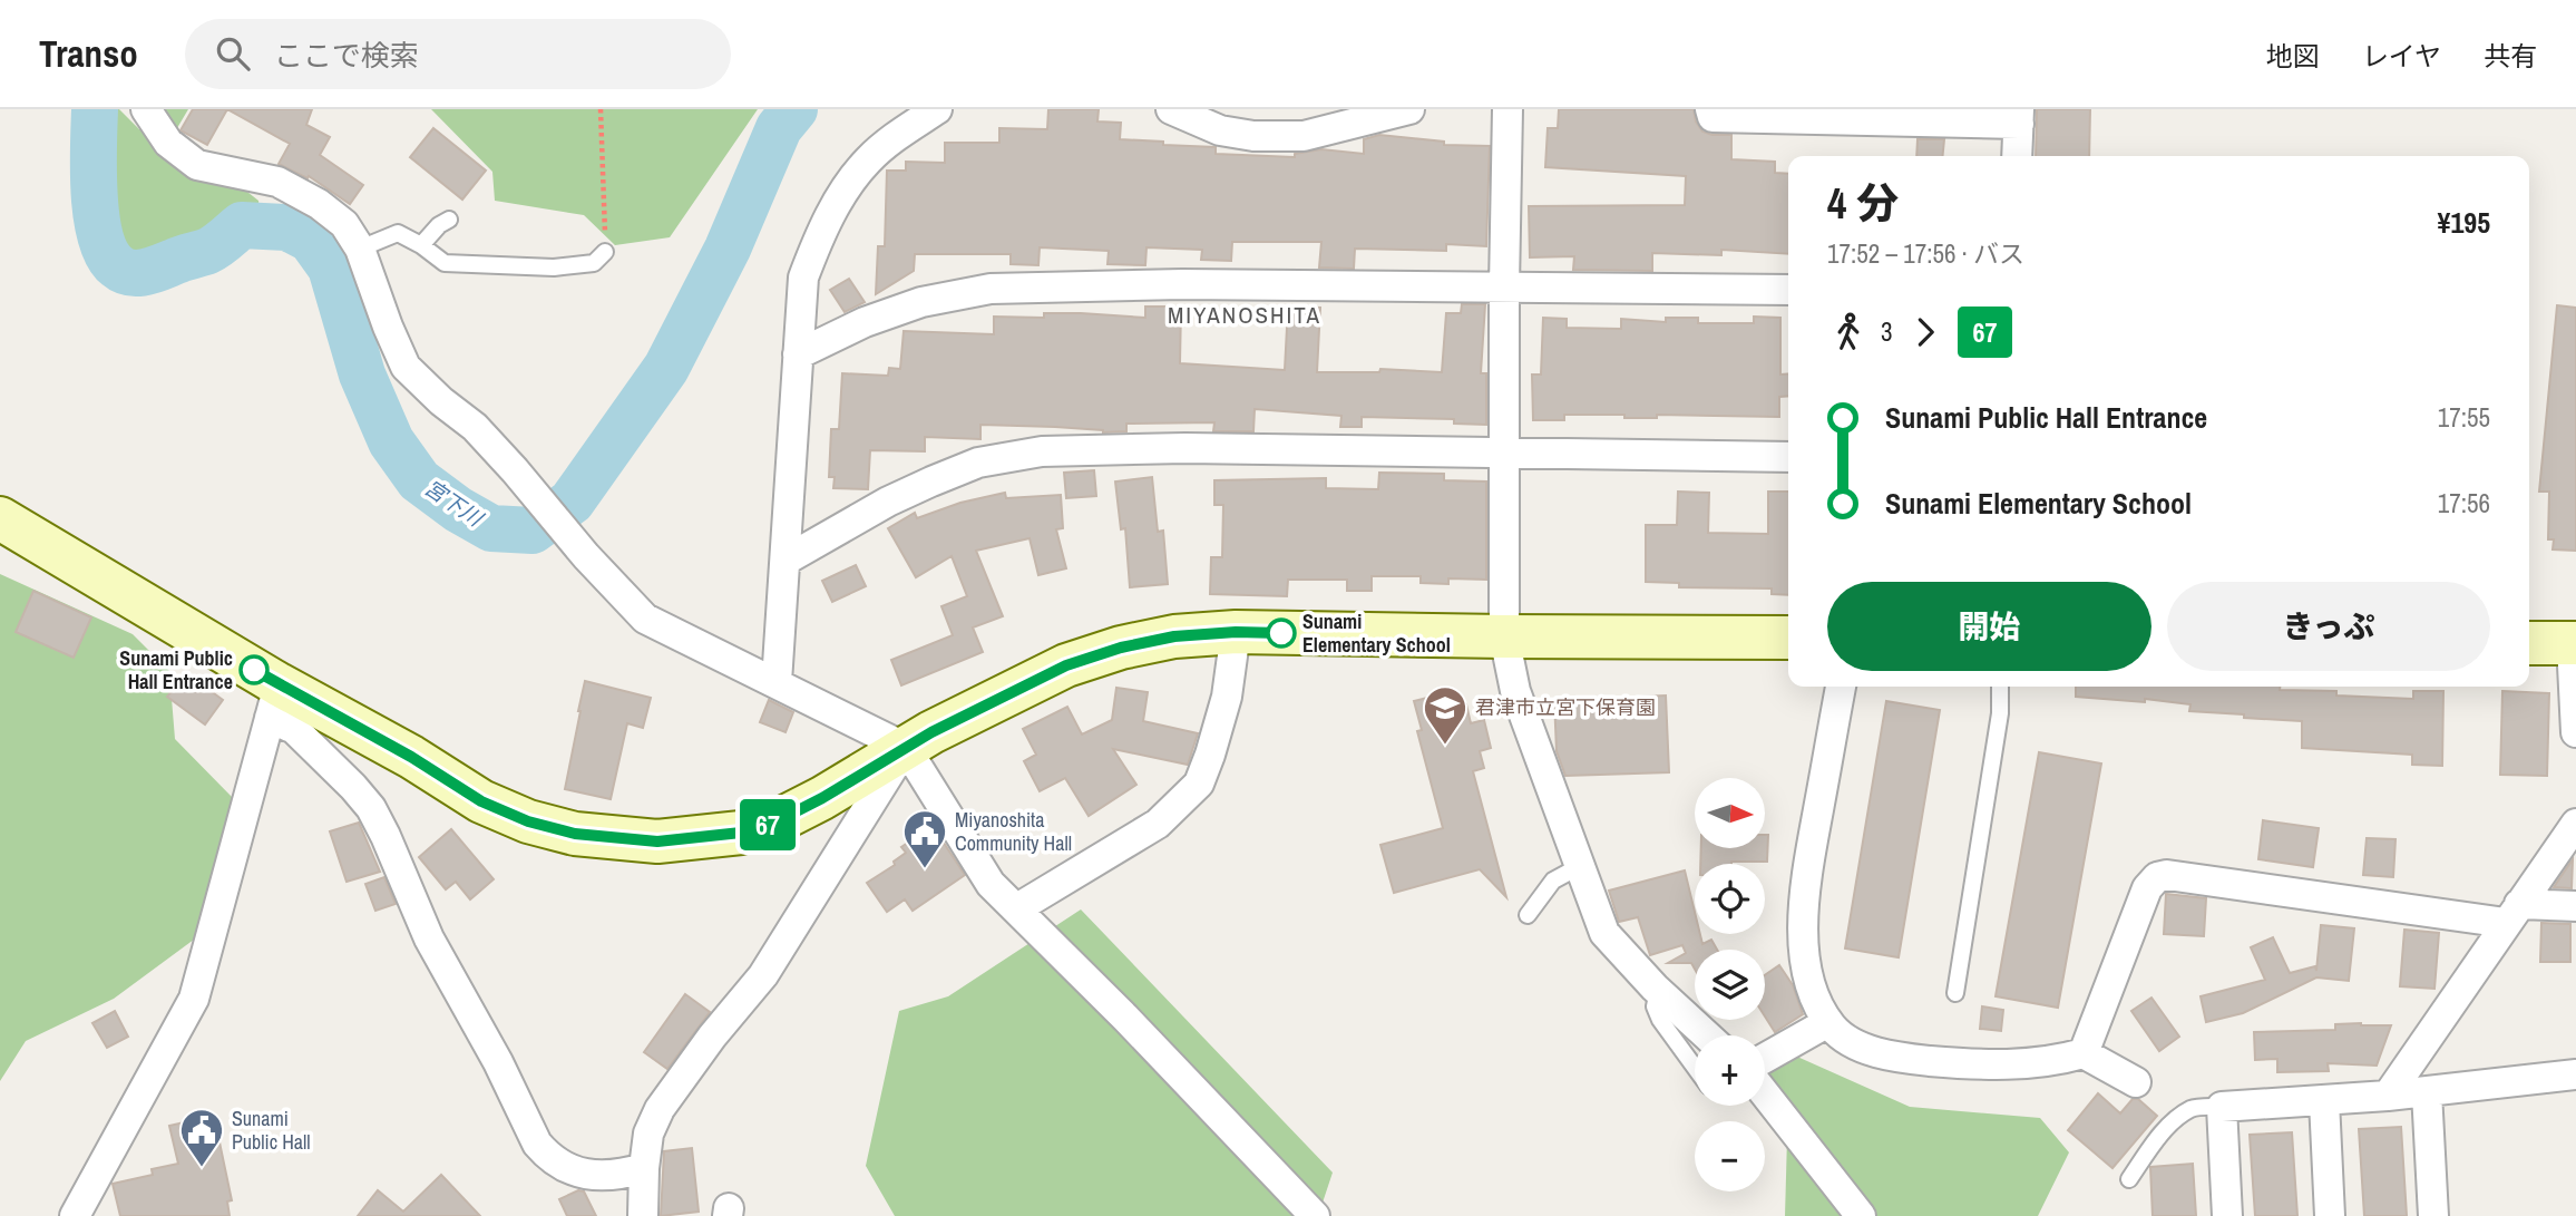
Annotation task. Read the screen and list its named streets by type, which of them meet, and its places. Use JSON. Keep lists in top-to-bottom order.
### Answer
{
  "districts": ["MIYANOSHITA"],
  "water": ["宮下川"],
  "places": {
    "other": ["Sunami Elementary School", "Sunami Public Hall Entrance"],
    "school or university": ["君津市立宮下保育園"],
    "public building": ["Miyanoshita Community Hall", "Sunami Public Hall"]
  },
  "lines": ["bus line 67"],
  "north": "right",
  "page": {
    "header": "Transo",
    "search": "ここで検索",
    "nav": ["地図", "レイヤ", "共有"],
    "on_map": "67",
    "heading": ["4 分", "17:52 – 17:56 · バス", "¥195"],
    "legs": ["3", "67"],
    "list": [
      {
        "name": "Sunami Public Hall Entrance",
        "value": "17:55"
      },
      {
        "name": "Sunami Elementary School",
        "value": "17:56"
      }
    ],
    "buttons": ["開始", "きっぷ"],
    "map_buttons": ["+", "−"]
  }
}
